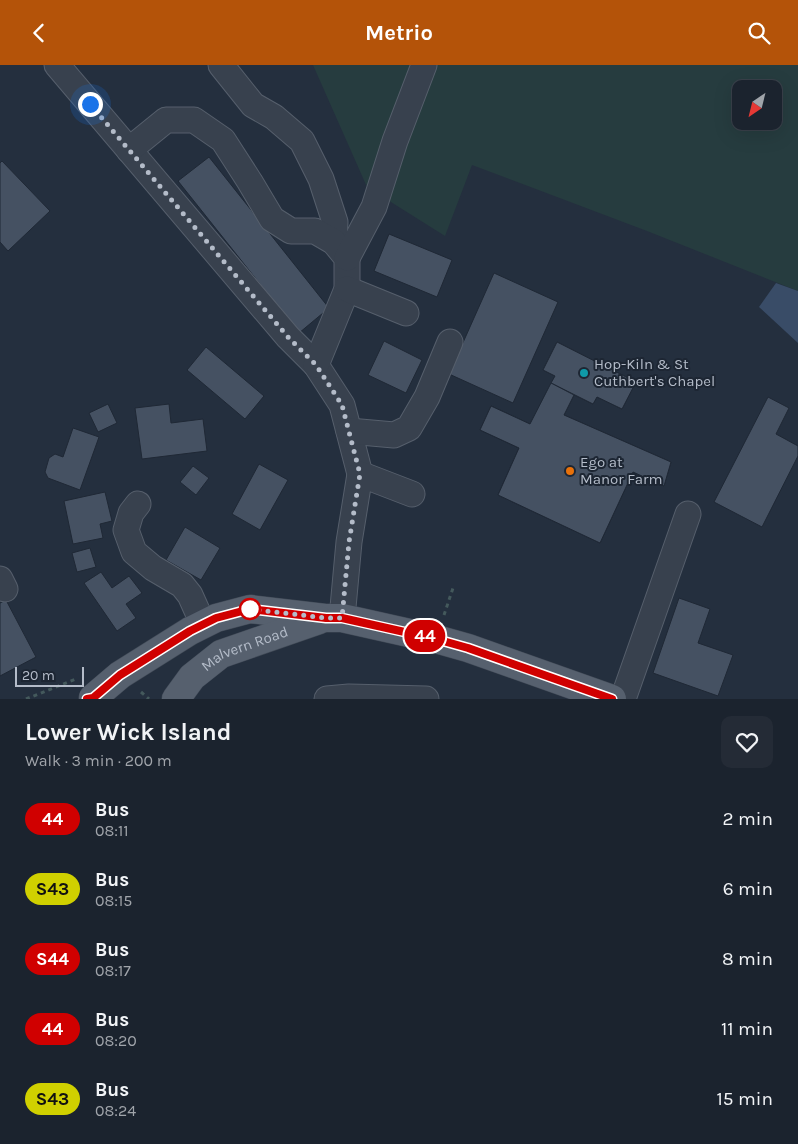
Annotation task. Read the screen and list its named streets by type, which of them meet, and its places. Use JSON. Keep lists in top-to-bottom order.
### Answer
{
  "streets": {
    "main road": ["Malvern Road"]
  },
  "places": ["Hop-Kiln & St Cuthbert's Chapel", "Ego at Manor Farm"],
  "lines": ["bus line 44"],
  "scale_bar": "20 m",
  "north": "bottom left",
  "page": {
    "header": "Metrio",
    "on_map": "44",
    "scale": "20 m",
    "heading": ["Lower Wick Island", "Walk · 3 min · 200 m"],
    "list": [
      {
        "mark": "44",
        "name": "Bus",
        "note": "08:11",
        "value": "2 min"
      },
      {
        "mark": "S43",
        "name": "Bus",
        "note": "08:15",
        "value": "6 min"
      },
      {
        "mark": "S44",
        "name": "Bus",
        "note": "08:17",
        "value": "8 min"
      },
      {
        "mark": "44",
        "name": "Bus",
        "note": "08:20",
        "value": "11 min"
      },
      {
        "mark": "S43",
        "name": "Bus",
        "note": "08:24",
        "value": "15 min"
      }
    ]
  }
}
